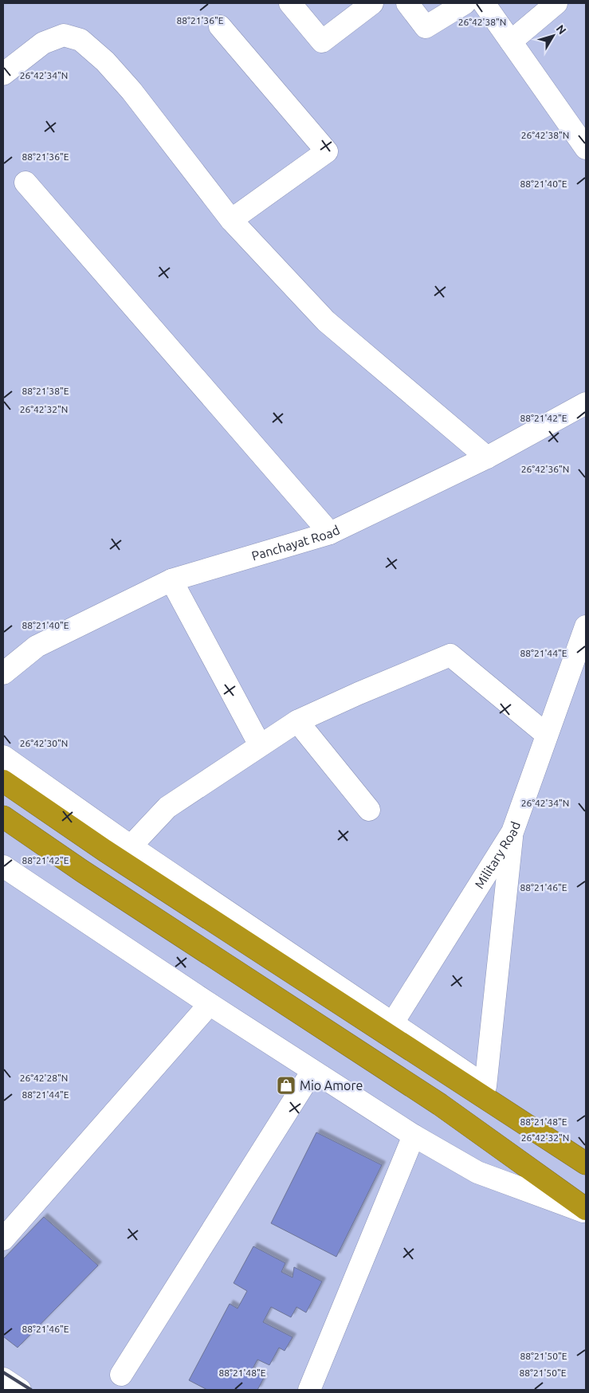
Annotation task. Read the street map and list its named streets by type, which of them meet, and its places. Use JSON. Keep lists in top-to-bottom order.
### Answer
{
  "streets": {
    "street": ["Panchayat Road", "Military Road"]
  },
  "places": {
    "shop": ["Mio Amore"]
  },
  "north": "top right",
  "coordinates": [
    "88°21'36\"E",
    "26°42'38\"N",
    "26°42'34\"N",
    "88°21'40\"E",
    "88°21'38\"E",
    "26°42'32\"N",
    "88°21'42\"E",
    "26°42'36\"N",
    "88°21'44\"E",
    "26°42'30\"N",
    "88°21'46\"E",
    "26°42'28\"N",
    "88°21'48\"E",
    "88°21'50\"E"
  ]
}
